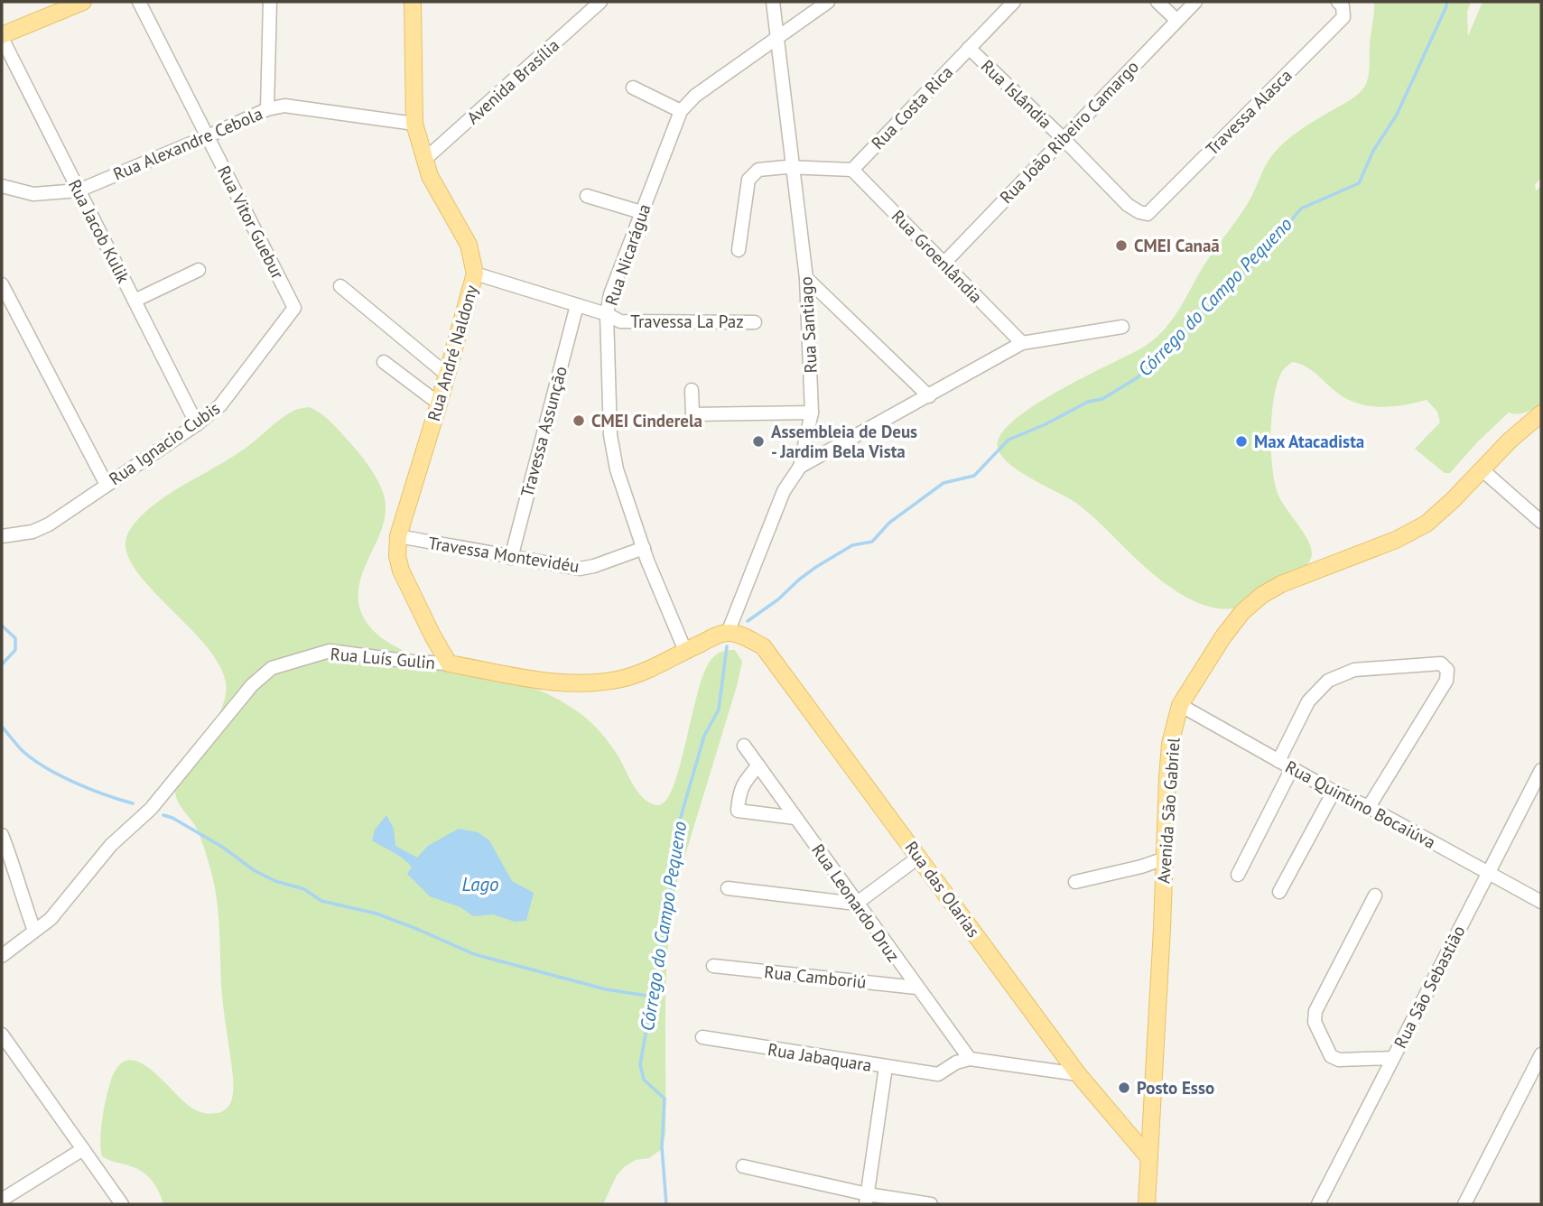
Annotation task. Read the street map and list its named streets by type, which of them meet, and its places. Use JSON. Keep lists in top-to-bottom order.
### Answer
{
  "streets": {
    "main road": [
      "Rua André Naldony",
      "Rua Luís Gulin",
      "Avenida São Gabriel",
      "Rua das Olarias"
    ],
    "street": [
      "Avenida Brasília",
      "Rua Islândia",
      "Rua Costa Rica",
      "Travessa Alasca",
      "Rua João Ribeiro Camargo",
      "Rua Alexandre Cebola",
      "Rua Vitor Guebur",
      "Rua Jacob Kulik",
      "Rua Nicarágua",
      "Rua Groenlândia",
      "Travessa La Paz",
      "Rua Santiago",
      "Travessa Assunção",
      "Rua Ignacio Cubis",
      "Travessa Montevidéu",
      "Rua Quintino Bocaiúva",
      "Rua Leonardo Druz",
      "Rua Camboriú",
      "Rua São Sebastião",
      "Rua Jabaquara"
    ]
  },
  "crossings": [
    ["Avenida Brasília", "Rua André Naldony"],
    ["Rua Islândia", "Rua Costa Rica"],
    ["Rua Islândia", "Travessa Alasca"],
    ["Rua Islândia", "Rua João Ribeiro Camargo"],
    ["Rua Costa Rica", "Rua Groenlândia"],
    ["Rua João Ribeiro Camargo", "Rua Groenlândia"],
    ["Rua Alexandre Cebola", "Rua Vitor Guebur"],
    ["Rua Alexandre Cebola", "Rua Jacob Kulik"],
    ["Rua Alexandre Cebola", "Rua André Naldony"],
    ["Rua Vitor Guebur", "Rua Ignacio Cubis"],
    ["Rua Jacob Kulik", "Rua Ignacio Cubis"],
    ["Rua Nicarágua", "Travessa La Paz"],
    ["Rua Nicarágua", "Rua Santiago"],
    ["Rua Nicarágua", "Travessa Montevidéu"],
    ["Rua Nicarágua", "Rua Luís Gulin"],
    ["Travessa La Paz", "Rua André Naldony"],
    ["Travessa La Paz", "Travessa Assunção"],
    ["Rua Santiago", "Rua Luís Gulin"],
    ["Rua Santiago", "Rua das Olarias"],
    ["Rua André Naldony", "Travessa Montevidéu"],
    ["Rua André Naldony", "Rua Luís Gulin"],
    ["Travessa Assunção", "Travessa Montevidéu"],
    ["Rua Luís Gulin", "Rua das Olarias"],
    ["Rua Quintino Bocaiúva", "Avenida São Gabriel"],
    ["Rua Quintino Bocaiúva", "Rua São Sebastião"],
    ["Avenida São Gabriel", "Rua das Olarias"],
    ["Rua Leonardo Druz", "Rua Camboriú"],
    ["Rua Leonardo Druz", "Rua Jabaquara"]
  ],
  "water": ["Córrego do Campo Pequeno", "Lago"],
  "places": [
    "CMEI Canaã",
    "CMEI Cinderela",
    "Assembleia de Deus - Jardim Bela Vista",
    "Max Atacadista",
    "Posto Esso"
  ]
}
